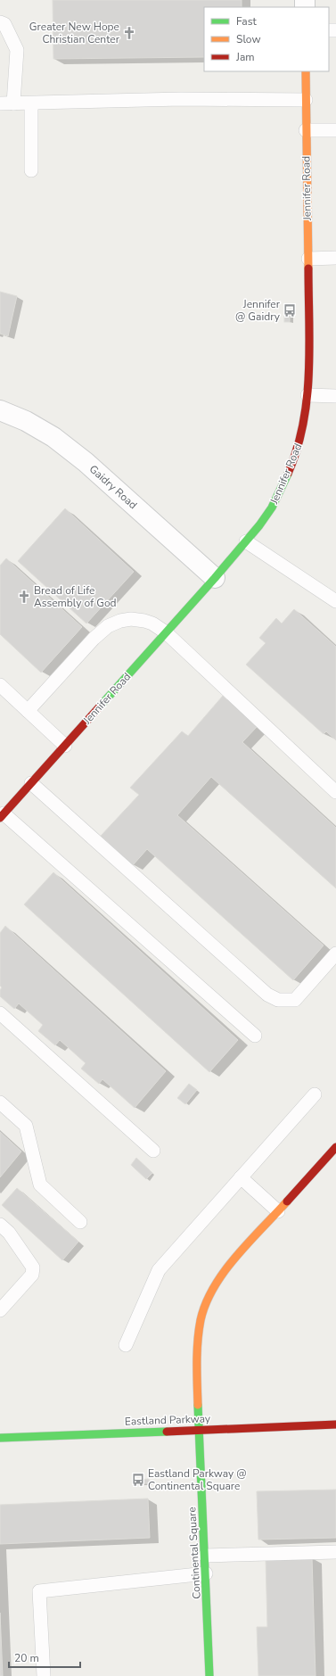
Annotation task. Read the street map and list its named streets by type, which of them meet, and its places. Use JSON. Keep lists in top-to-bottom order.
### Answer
{
  "streets": {
    "street": [
      "Jennifer Road",
      "Gaidry Road",
      "Eastland Parkway",
      "Continental Square"
    ]
  },
  "crossings": [
    ["Jennifer Road", "Gaidry Road"],
    ["Eastland Parkway", "Continental Square"]
  ],
  "places": {
    "church": ["Greater New Hope Christian Center", "Bread of Life Assembly of God"],
    "bus stop": ["Jennifer @ Gaidry", "Eastland Parkway @ Continental Square"]
  },
  "legend": ["Fast", "Slow", "Jam"],
  "scale_bar": "20 m"
}
